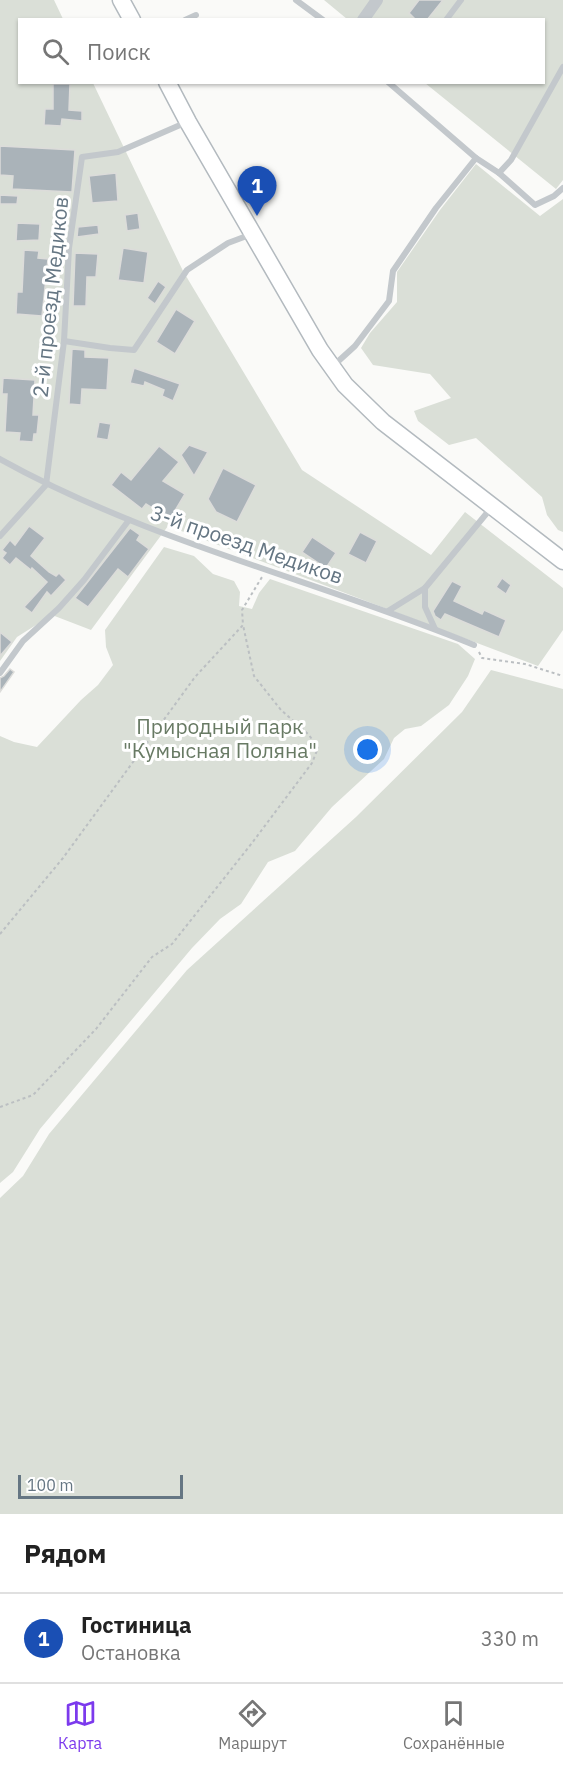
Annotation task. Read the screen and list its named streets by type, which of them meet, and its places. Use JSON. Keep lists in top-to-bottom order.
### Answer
{
  "streets": {
    "lane": ["2-й проезд Медиков", "3-й проезд Медиков"]
  },
  "parks": ["Природный парк \"Кумысная Поляна\""],
  "scale_bar": "100 m",
  "page": {
    "search": "Поиск",
    "pins": "1",
    "scale": "100 m",
    "heading": "Рядом",
    "list": [
      {
        "mark": "1",
        "name": "Гостиница",
        "note": "Остановка",
        "value": "330 m"
      }
    ],
    "nav": ["Карта", "Маршрут", "Сохранённые"]
  }
}
